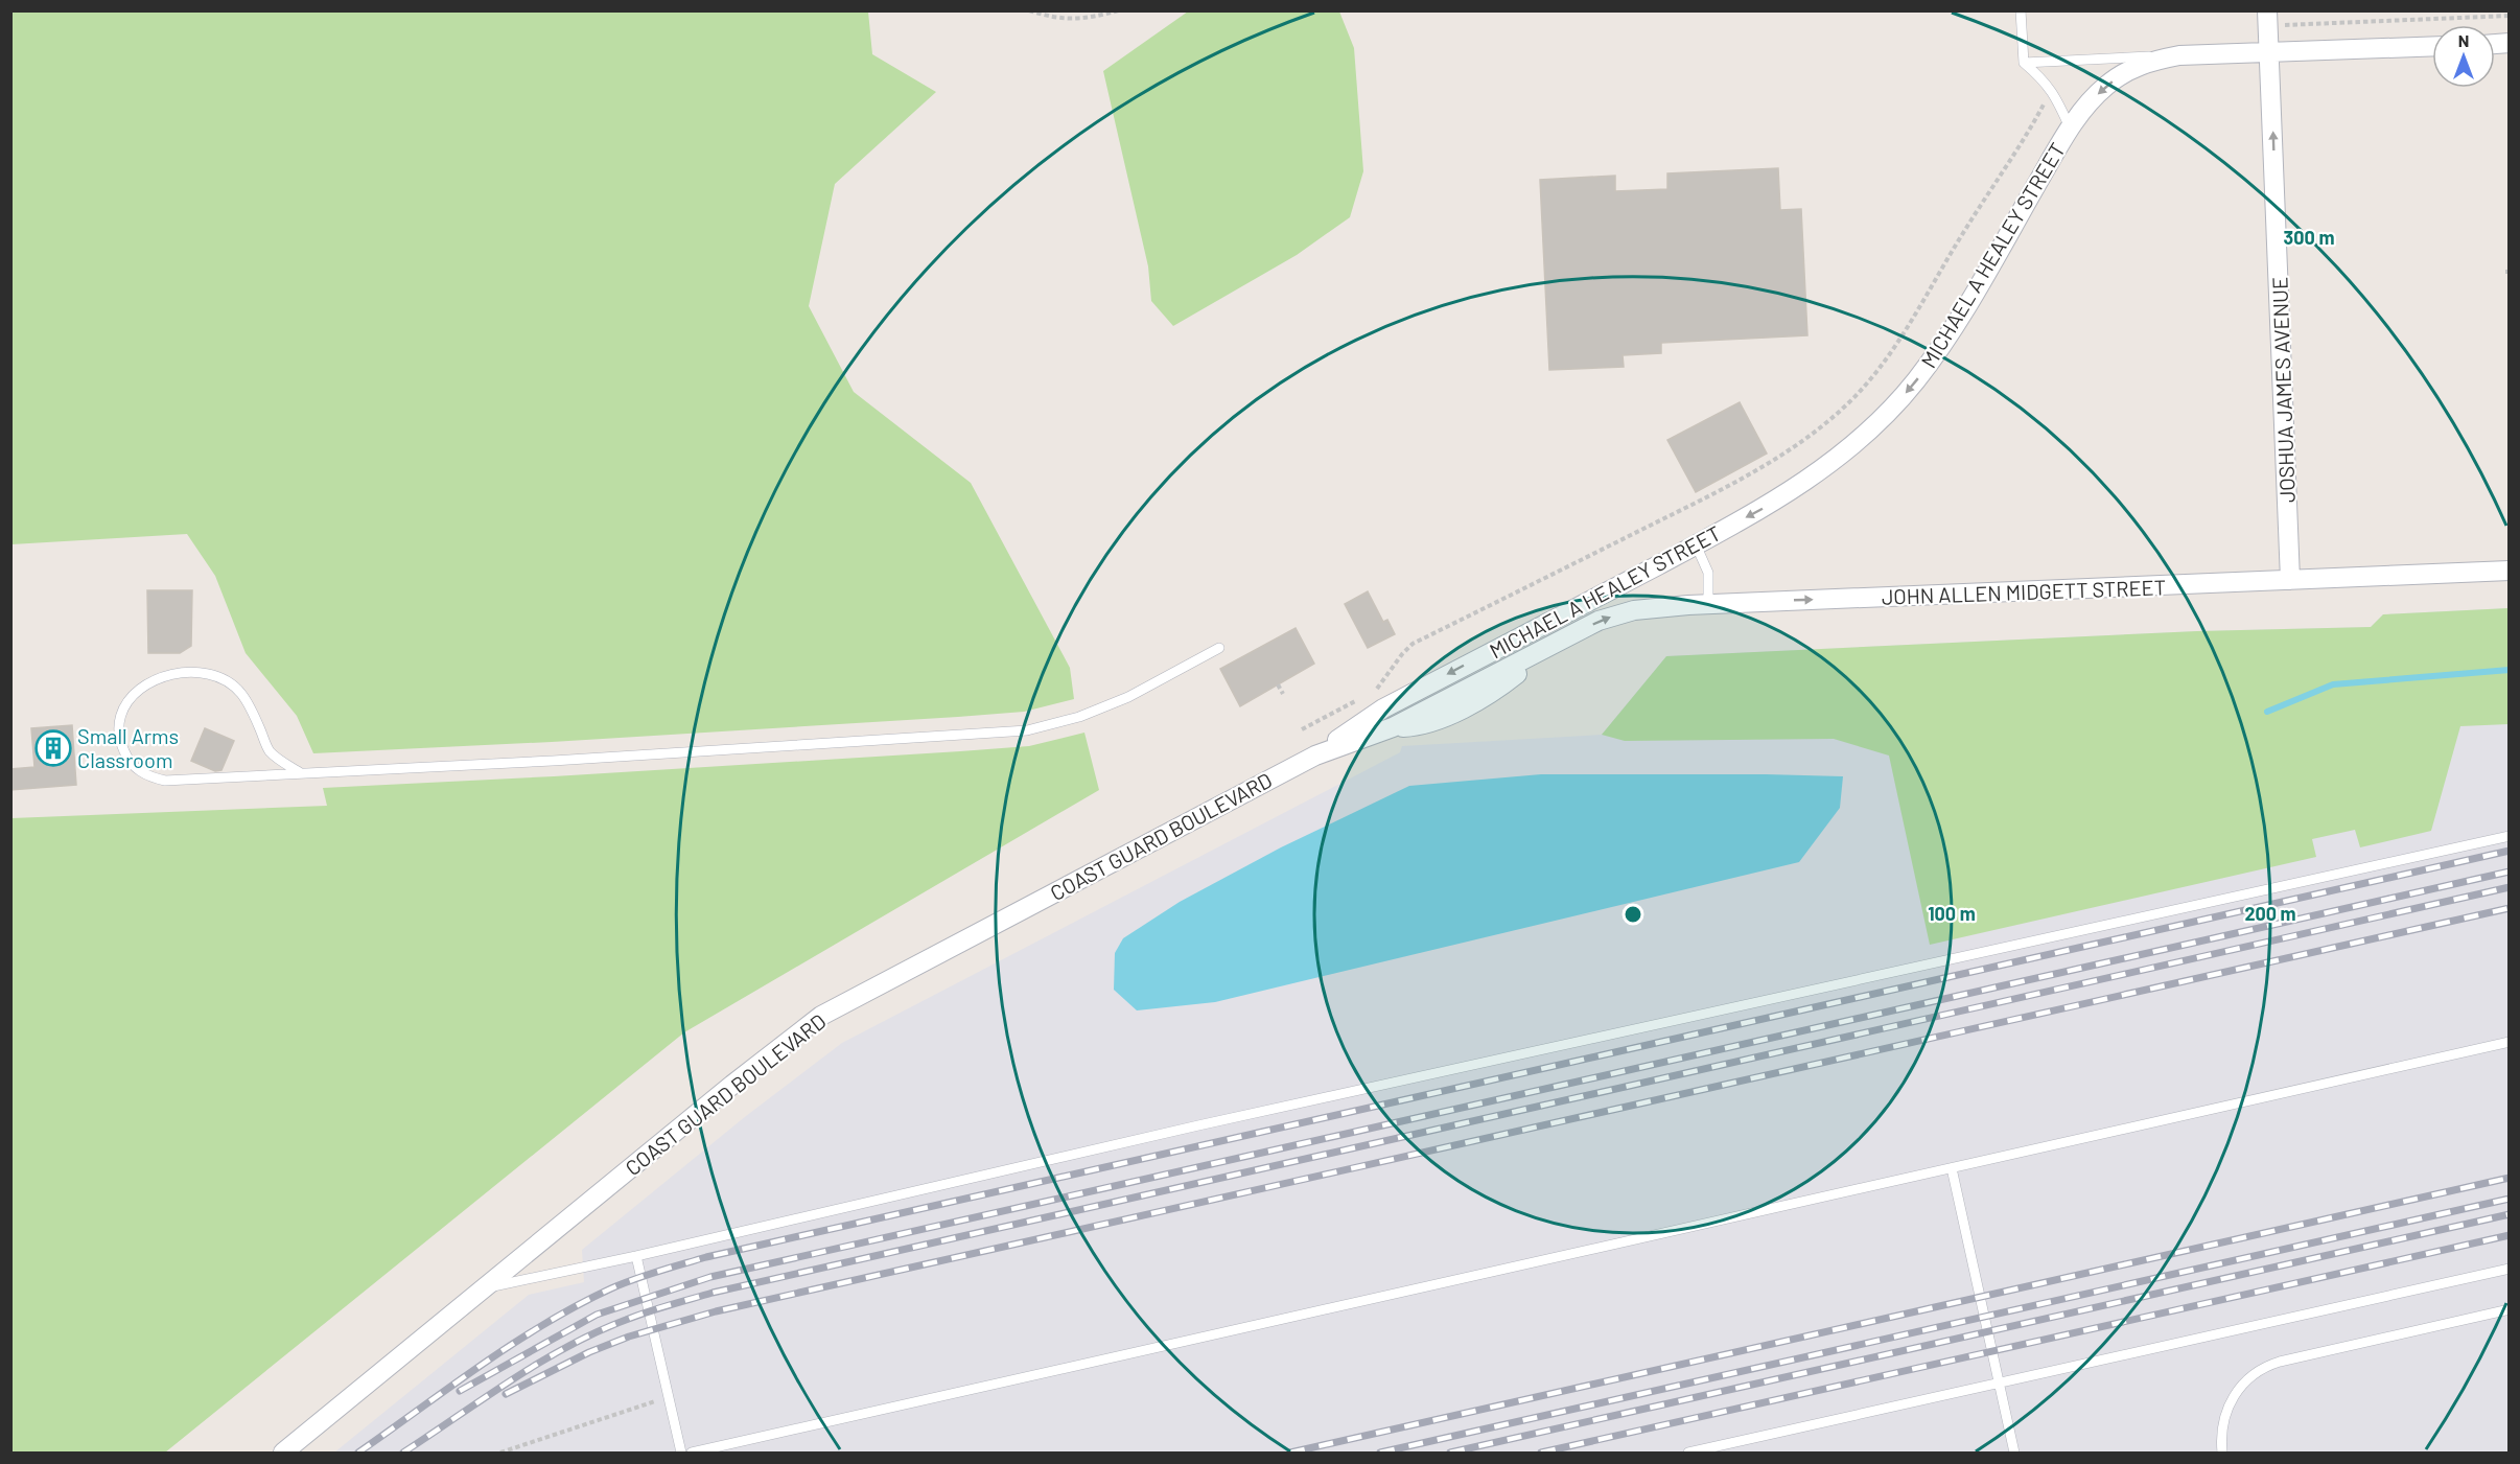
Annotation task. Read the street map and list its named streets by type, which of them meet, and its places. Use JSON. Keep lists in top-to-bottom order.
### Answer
{
  "streets": {
    "street": [
      "MICHAEL A HEALEY STREET",
      "JOSHUA JAMES AVENUE",
      "JOHN ALLEN MIDGETT STREET",
      "COAST GUARD BOULEVARD"
    ]
  },
  "crossings": [
    ["MICHAEL A HEALEY STREET", "JOSHUA JAMES AVENUE"],
    ["MICHAEL A HEALEY STREET", "COAST GUARD BOULEVARD"],
    ["JOSHUA JAMES AVENUE", "JOHN ALLEN MIDGETT STREET"],
    ["JOHN ALLEN MIDGETT STREET", "COAST GUARD BOULEVARD"]
  ],
  "one_way": ["MICHAEL A HEALEY STREET", "JOSHUA JAMES AVENUE", "JOHN ALLEN MIDGETT STREET"],
  "places": {
    "building": ["Small Arms Classroom"]
  },
  "north": "top",
  "rings": ["300 m", "100 m", "200 m"]
}
